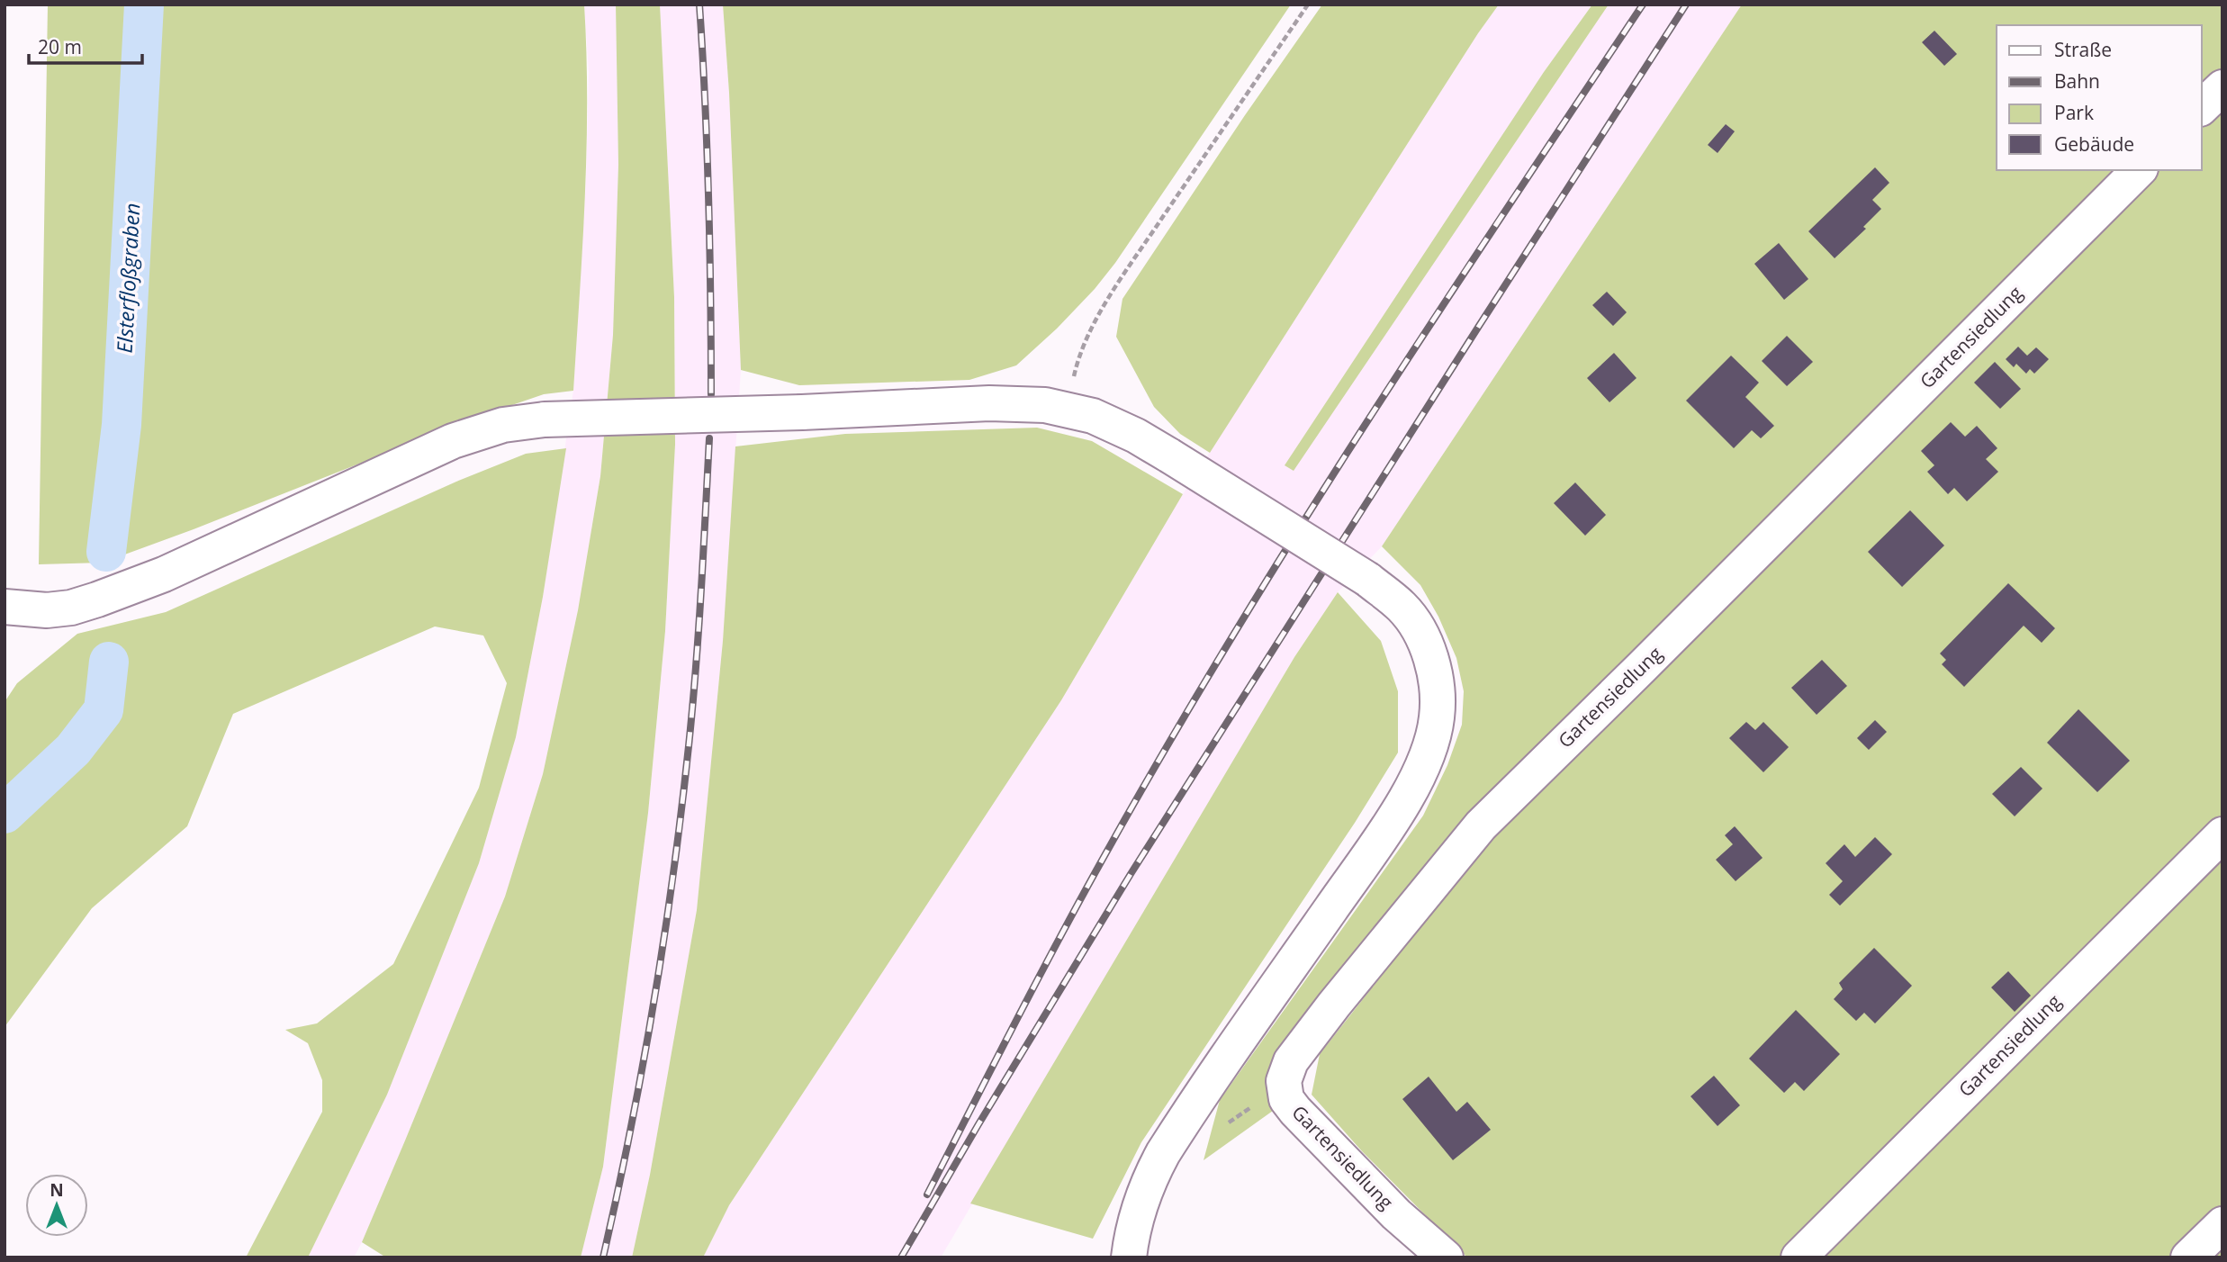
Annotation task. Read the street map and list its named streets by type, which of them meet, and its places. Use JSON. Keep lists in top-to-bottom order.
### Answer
{
  "streets": {
    "street": ["Gartensiedlung"]
  },
  "water": ["Elsterfloßgraben"],
  "legend": [
    "Straße",
    "Bahn",
    "Park",
    "Gebäude"
  ],
  "scale_bar": "20 m",
  "north": "top"
}
